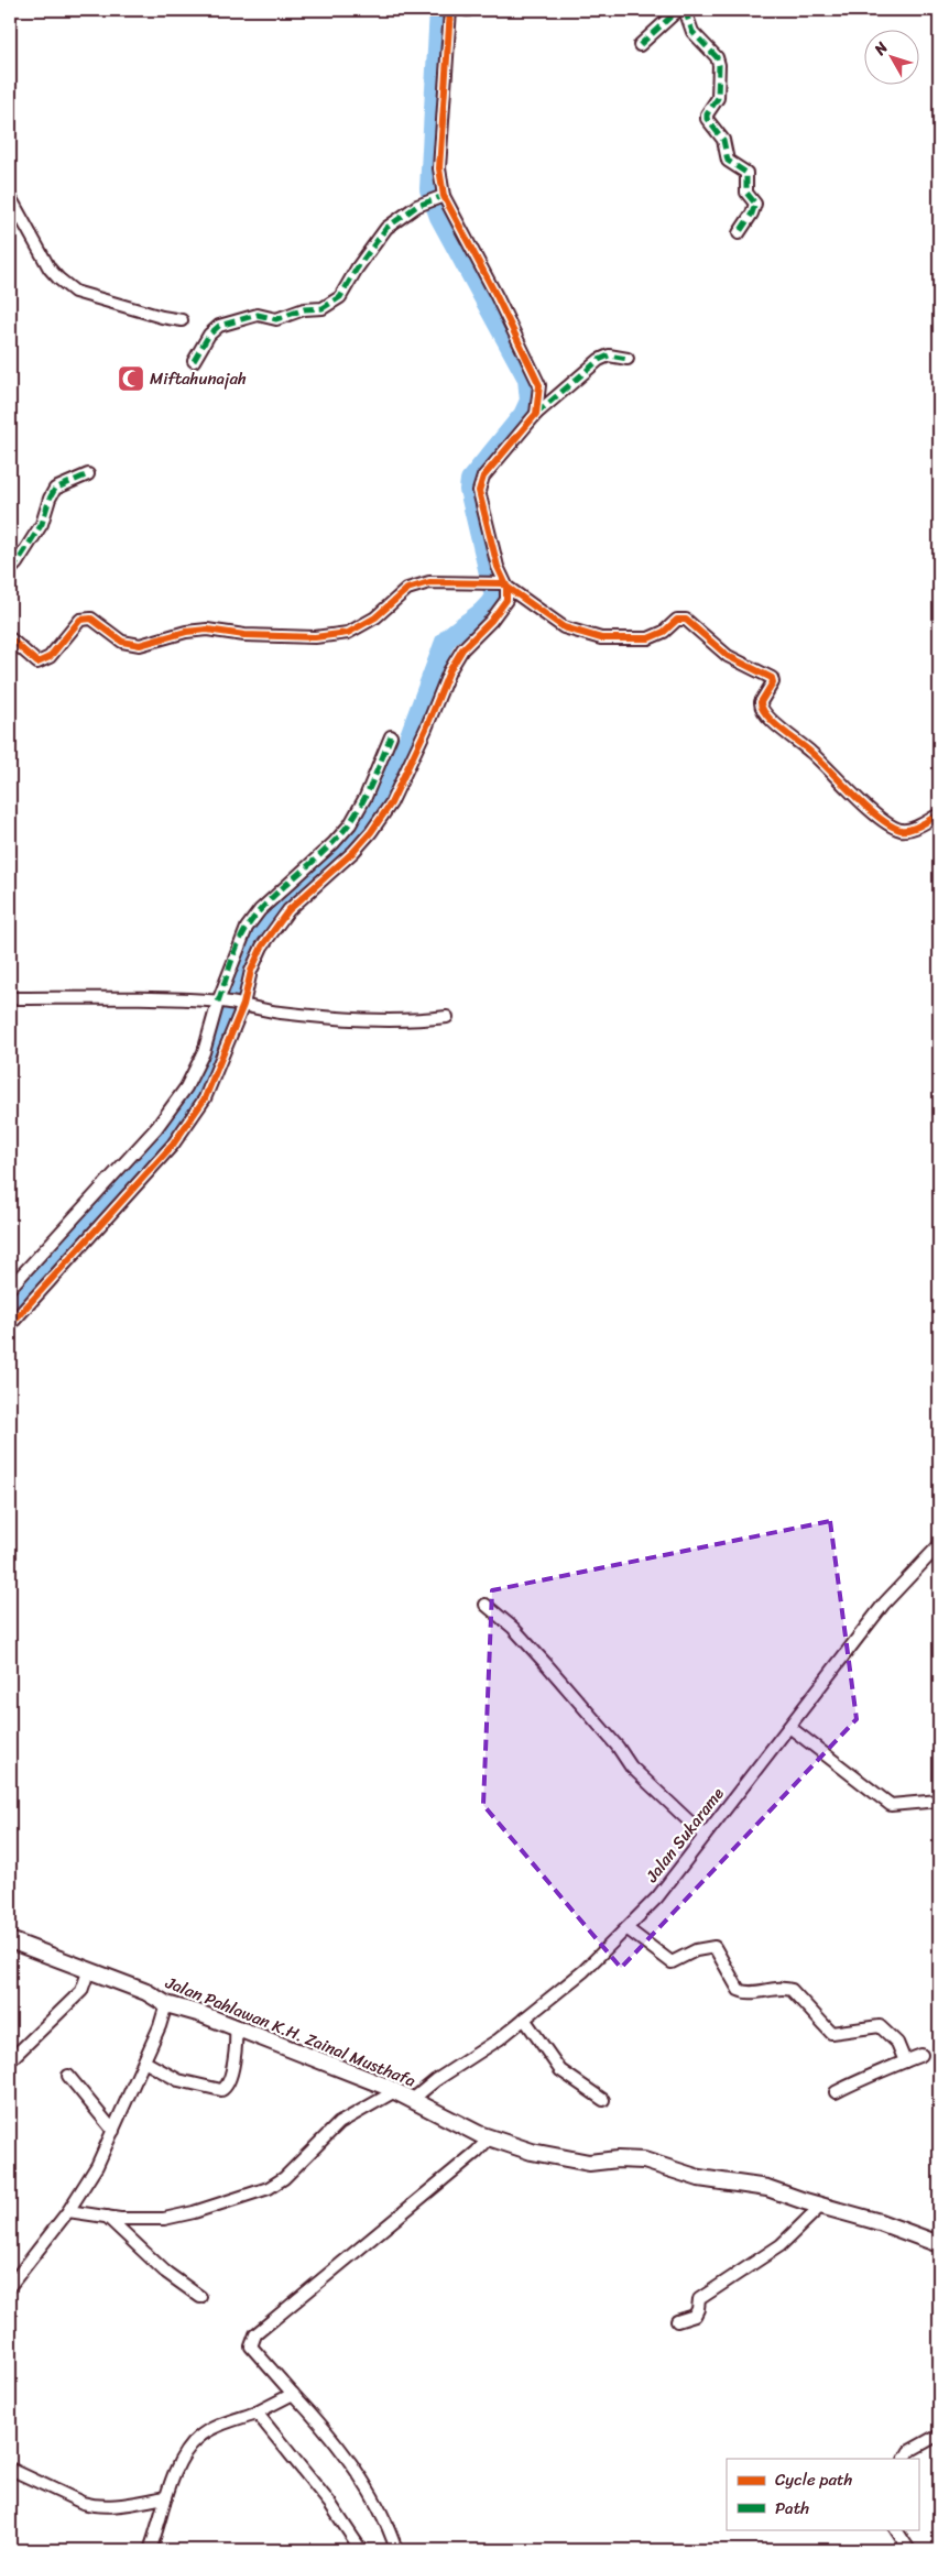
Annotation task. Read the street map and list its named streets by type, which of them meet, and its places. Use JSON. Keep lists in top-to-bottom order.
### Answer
{
  "streets": {
    "street": ["Jalan Sukarame", "Jalan Pahlawan K.H. Zainal Musthafa"]
  },
  "crossings": [
    ["Jalan Sukarame", "Jalan Pahlawan K.H. Zainal Musthafa"]
  ],
  "places": {
    "mosque": ["Miftahunajah"]
  },
  "legend": ["Cycle path", "Path"],
  "north": "top left"
}
